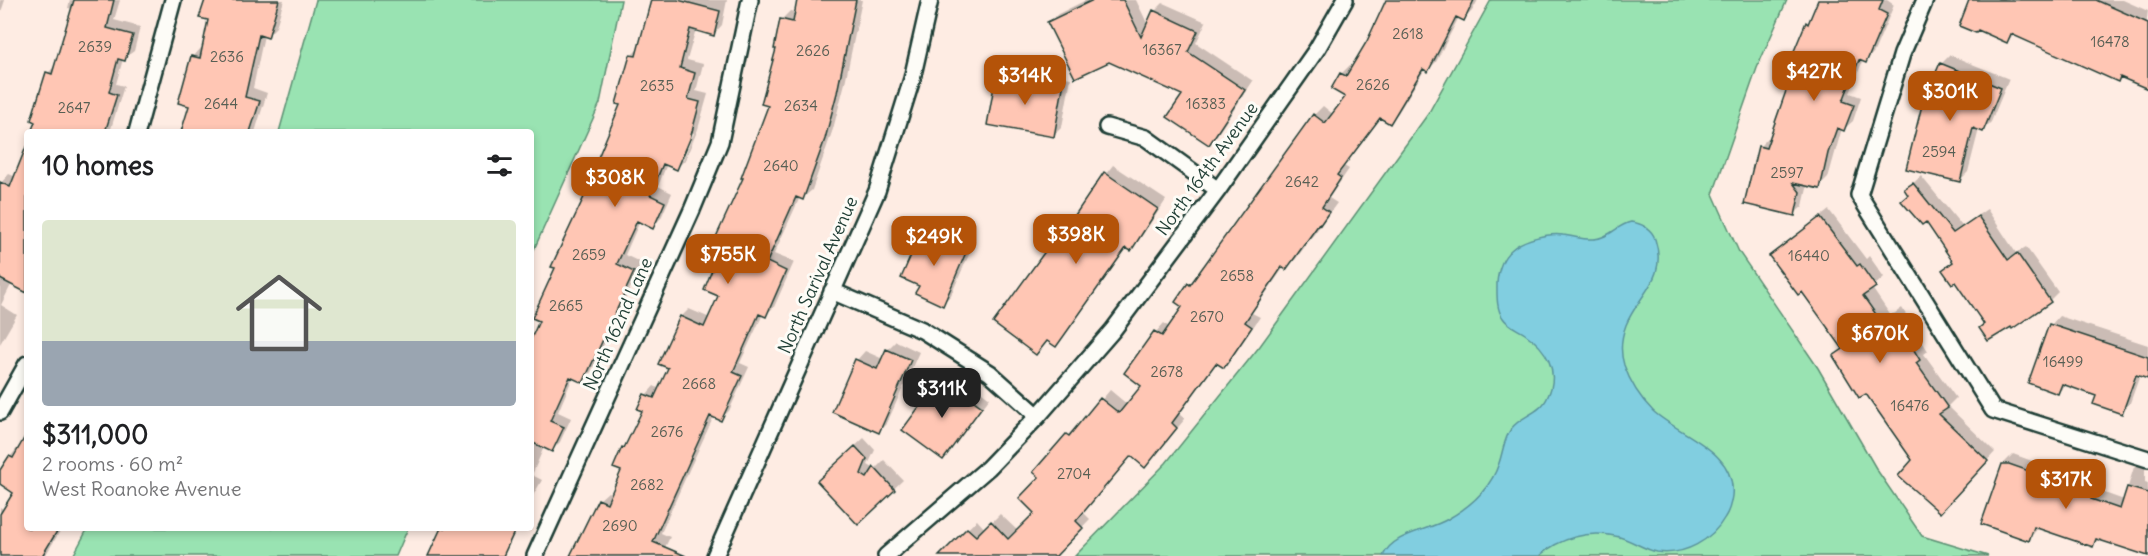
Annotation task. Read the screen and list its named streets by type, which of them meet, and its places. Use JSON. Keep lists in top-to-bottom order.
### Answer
{
  "streets": {
    "street": ["North 164th Avenue", "North Sarival Avenue", "North 162nd Lane"]
  },
  "house_numbers": [
    "2618",
    "16478",
    "2639",
    "16367",
    "2626",
    "2636",
    "2626",
    "2635",
    "2644",
    "16383",
    "2634",
    "2647",
    "2594",
    "2640",
    "2597",
    "2642",
    "2659",
    "16440",
    "2658",
    "2665",
    "2670",
    "16499",
    "2678",
    "2668",
    "16476",
    "2676",
    "2704",
    "2682",
    "2690"
  ],
  "page": {
    "price": [
      "$427K",
      "$314K",
      "$301K",
      "$308K",
      "$398K",
      "$249K",
      "$755K",
      "$670K",
      "$311K",
      "$317K"
    ],
    "heading": "10 homes",
    "list": [
      {
        "name": "$311,000",
        "note": "2 rooms · 60 m² · West Roanoke Avenue"
      }
    ]
  }
}
